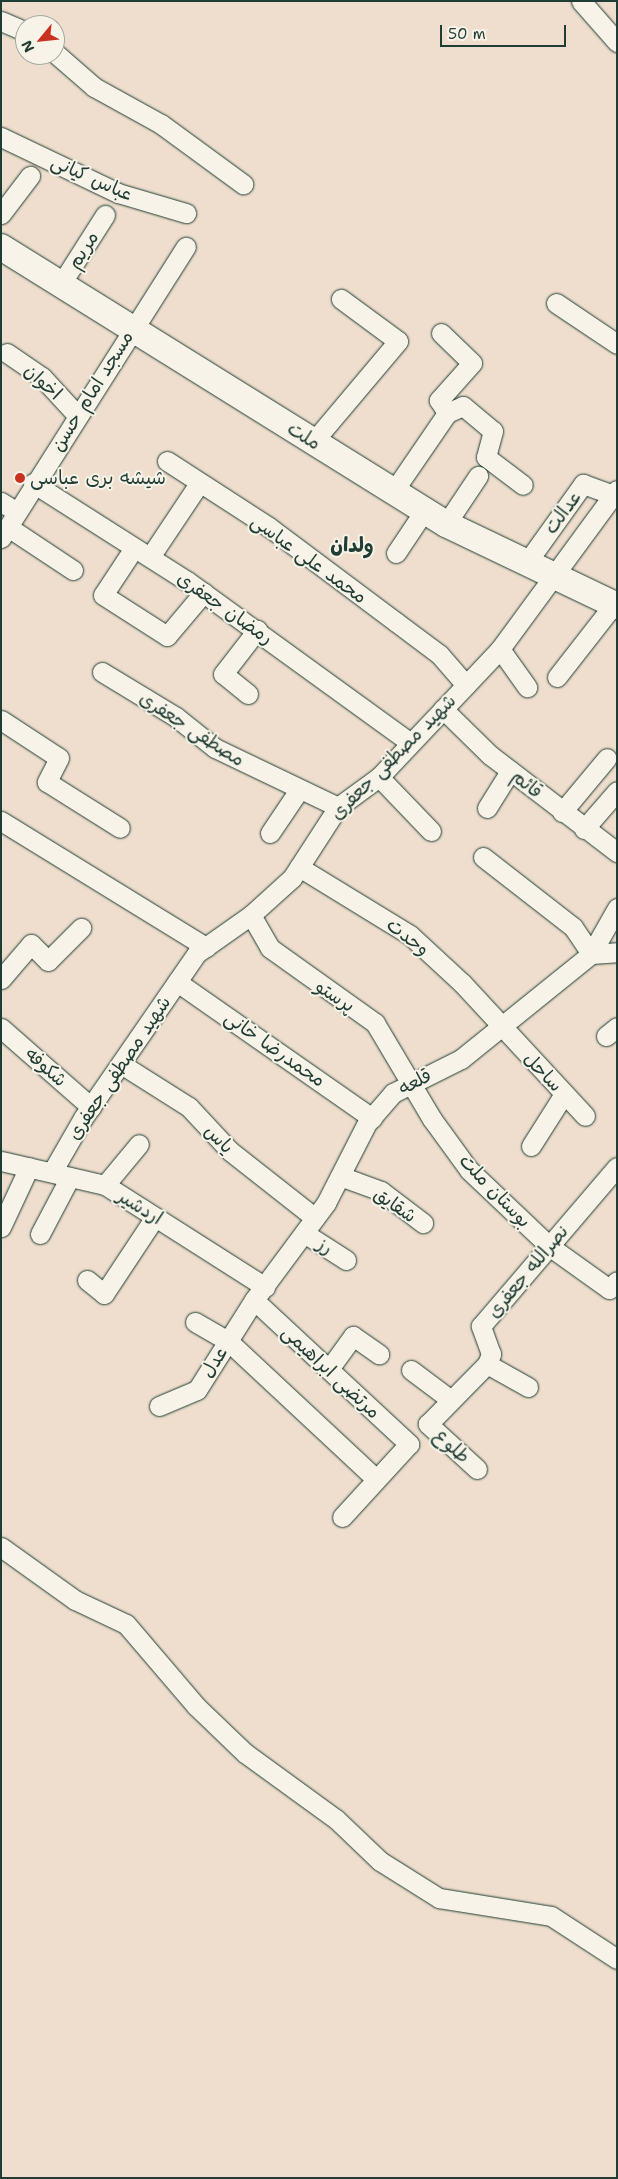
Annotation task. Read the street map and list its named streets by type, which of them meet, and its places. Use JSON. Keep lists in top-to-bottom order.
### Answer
{
  "streets": {
    "street": [
      "عباس کیانی",
      "مریم",
      "اخوان",
      "مسجد امام حسن",
      "ملت",
      "عدالت",
      "محمد علی عباسی",
      "رمضان جعفری",
      "مصطفی جعفری",
      "شهید مصطفی جعفری",
      "قائم",
      "وحدت",
      "پرستو",
      "محمدرضا خانی",
      "شکوفه",
      "ساحل",
      "قلعه",
      "یاس",
      "بوستان ملت",
      "شقایق",
      "اردشیر",
      "رز",
      "نصرالله جعفری",
      "عدل",
      "مرتضی ابراهیمی",
      "طلوع"
    ]
  },
  "crossings": [
    ["مریم", "ملت"],
    ["اخوان", "مسجد امام حسن"],
    ["مسجد امام حسن", "ملت"],
    ["مسجد امام حسن", "رمضان جعفری"],
    ["ملت", "عدالت"],
    ["ملت", "شهید مصطفی جعفری"],
    ["عدالت", "شهید مصطفی جعفری"],
    ["محمد علی عباسی", "شهید مصطفی جعفری"],
    ["رمضان جعفری", "شهید مصطفی جعفری"],
    ["مصطفی جعفری", "شهید مصطفی جعفری"],
    ["شهید مصطفی جعفری", "قائم"],
    ["شهید مصطفی جعفری", "وحدت"],
    ["شهید مصطفی جعفری", "پرستو"],
    ["شهید مصطفی جعفری", "محمدرضا خانی"],
    ["شهید مصطفی جعفری", "شکوفه"],
    ["شهید مصطفی جعفری", "یاس"],
    ["شهید مصطفی جعفری", "اردشیر"],
    ["وحدت", "ساحل"],
    ["وحدت", "قلعه"],
    ["پرستو", "قلعه"],
    ["پرستو", "بوستان ملت"],
    ["محمدرضا خانی", "قلعه"],
    ["ساحل", "قلعه"],
    ["قلعه", "یاس"],
    ["قلعه", "بوستان ملت"],
    ["قلعه", "شقایق"],
    ["قلعه", "اردشیر"],
    ["قلعه", "رز"],
    ["قلعه", "عدل"],
    ["قلعه", "مرتضی ابراهیمی"],
    ["یاس", "رز"],
    ["بوستان ملت", "نصرالله جعفری"],
    ["اردشیر", "عدل"],
    ["اردشیر", "مرتضی ابراهیمی"],
    ["عدل", "مرتضی ابراهیمی"]
  ],
  "districts": ["ولدان"],
  "places": ["شیشه بری عباسی"],
  "scale_bar": "50 m",
  "north": "bottom left"
}
